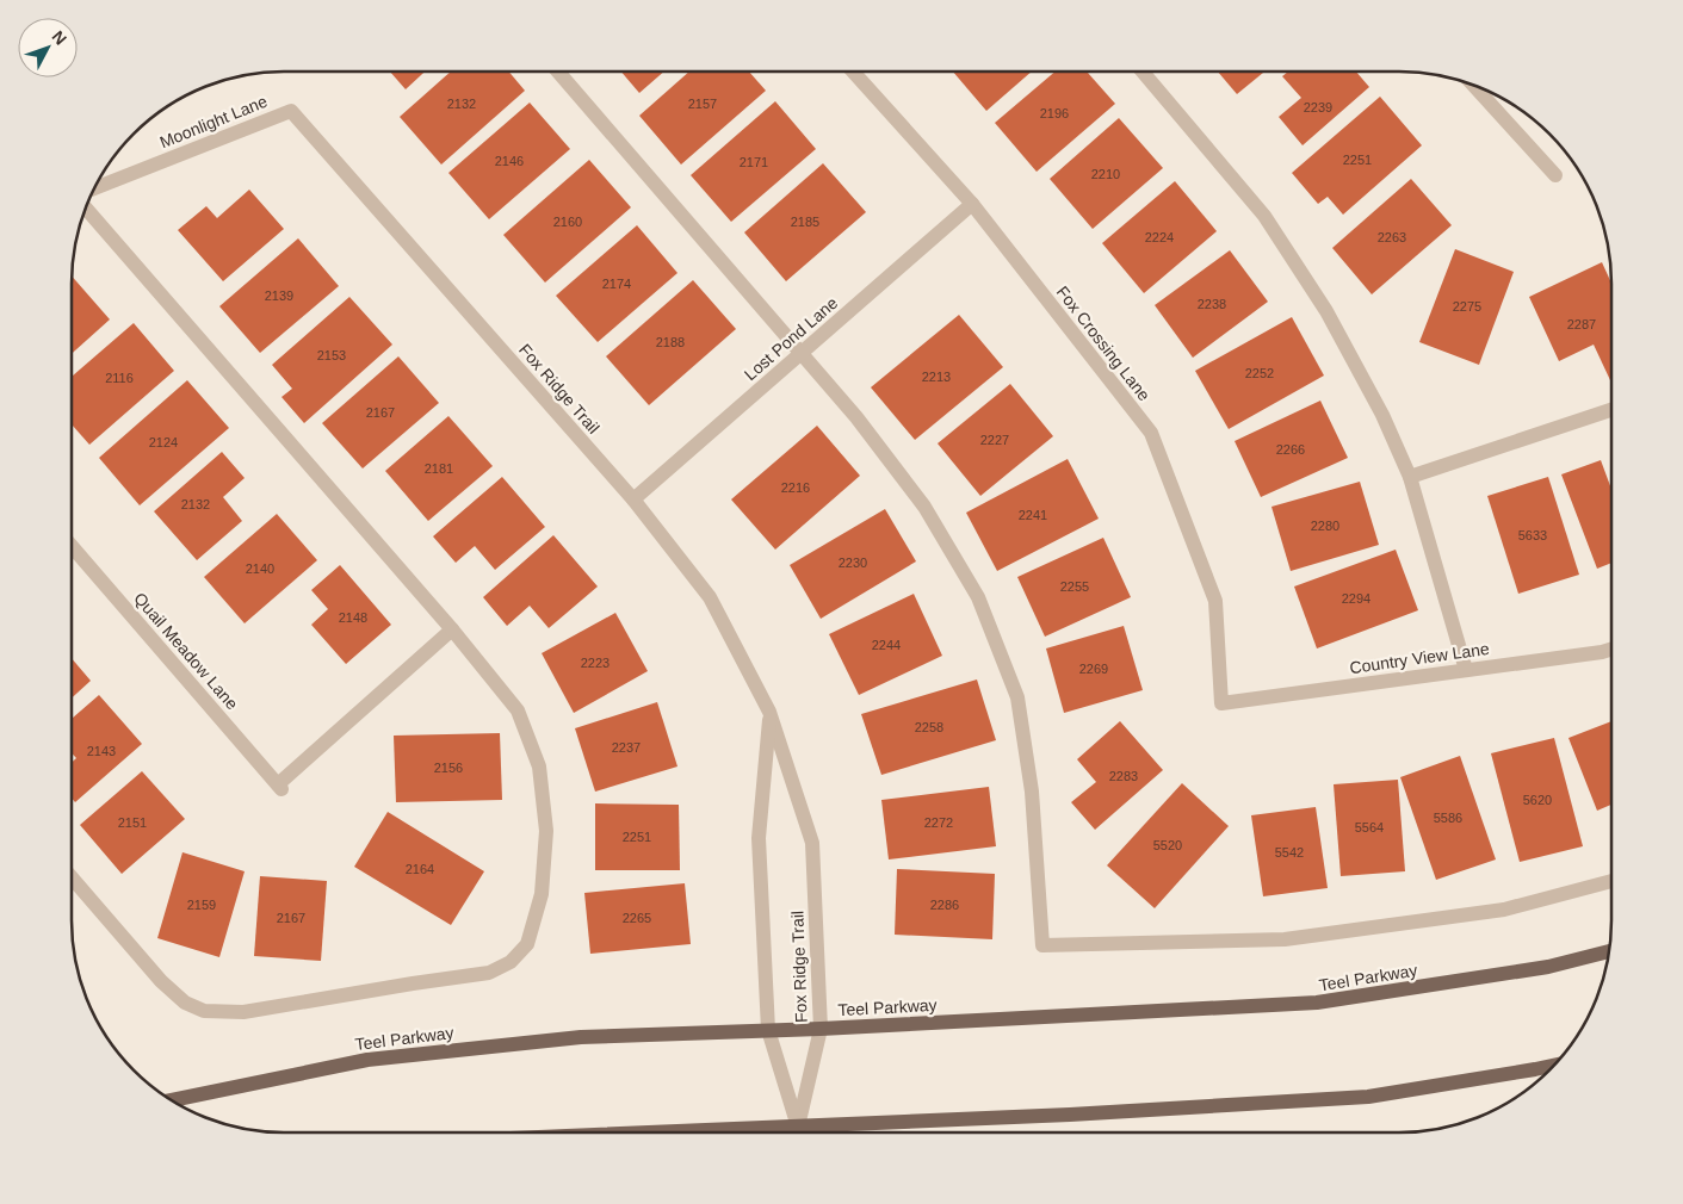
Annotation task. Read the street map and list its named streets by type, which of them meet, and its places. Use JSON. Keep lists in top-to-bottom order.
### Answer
{
  "streets": {
    "main road": ["Teel Parkway"],
    "street": [
      "Moonlight Lane",
      "Lost Pond Lane",
      "Fox Crossing Lane",
      "Fox Ridge Trail",
      "Quail Meadow Lane",
      "Country View Lane"
    ]
  },
  "crossings": [
    ["Moonlight Lane", "Fox Ridge Trail"],
    ["Lost Pond Lane", "Fox Crossing Lane"],
    ["Lost Pond Lane", "Fox Ridge Trail"],
    ["Fox Crossing Lane", "Country View Lane"],
    ["Fox Ridge Trail", "Teel Parkway"]
  ],
  "house_numbers": [
    "2132",
    "2157",
    "2239",
    "2196",
    "2251",
    "2146",
    "2171",
    "2210",
    "2160",
    "2185",
    "2224",
    "2263",
    "2174",
    "2139",
    "2238",
    "2275",
    "2287",
    "2188",
    "2153",
    "2252",
    "2213",
    "2116",
    "2167",
    "2227",
    "2124",
    "2266",
    "2181",
    "2216",
    "2132",
    "2241",
    "2280",
    "5633",
    "2230",
    "2140",
    "2255",
    "2294",
    "2148",
    "2244",
    "2223",
    "2269",
    "2258",
    "2237",
    "2143",
    "2156",
    "2283",
    "5620",
    "5586",
    "2151",
    "2272",
    "5564",
    "2251",
    "5520",
    "5542",
    "2164",
    "2159",
    "2286",
    "2167",
    "2265"
  ],
  "north": "top right"
}
